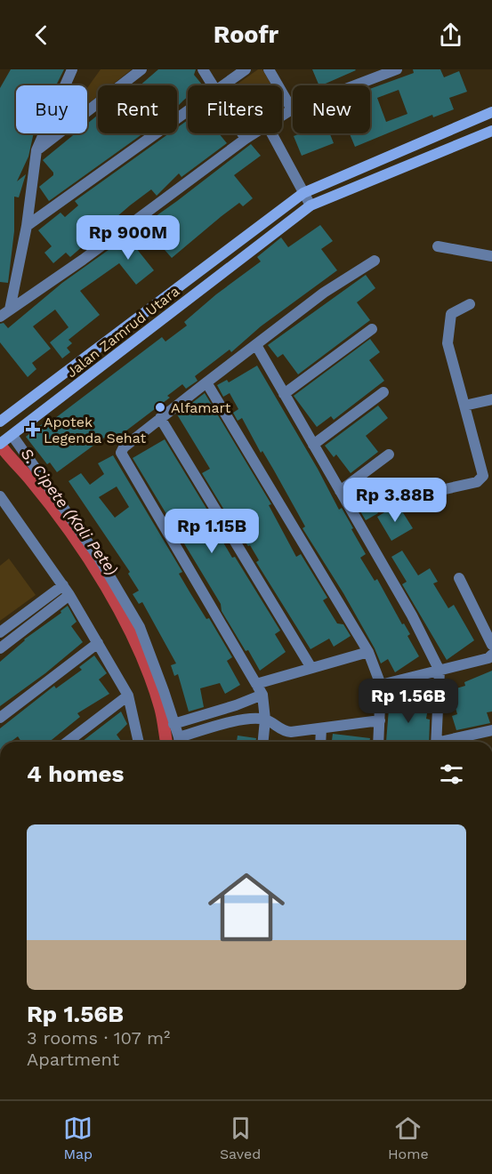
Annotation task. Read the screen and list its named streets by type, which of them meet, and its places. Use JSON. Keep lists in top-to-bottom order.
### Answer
{
  "streets": {
    "street": ["Jalan Zamrud Utara"]
  },
  "water": ["S. Cipete (Kali Pete)"],
  "places": {
    "other": ["Alfamart"],
    "health": ["Apotek Legenda Sehat"]
  },
  "page": {
    "header": "Roofr",
    "chip": [
      "Buy",
      "Rent",
      "Filters",
      "New"
    ],
    "price": [
      "Rp 900M",
      "Rp 3.88B",
      "Rp 1.15B",
      "Rp 1.56B"
    ],
    "heading": "4 homes",
    "list": [
      {
        "name": "Rp 1.56B",
        "note": "3 rooms · 107 m² · Apartment"
      }
    ],
    "tabs": ["Map", "Saved", "Home"]
  }
}
